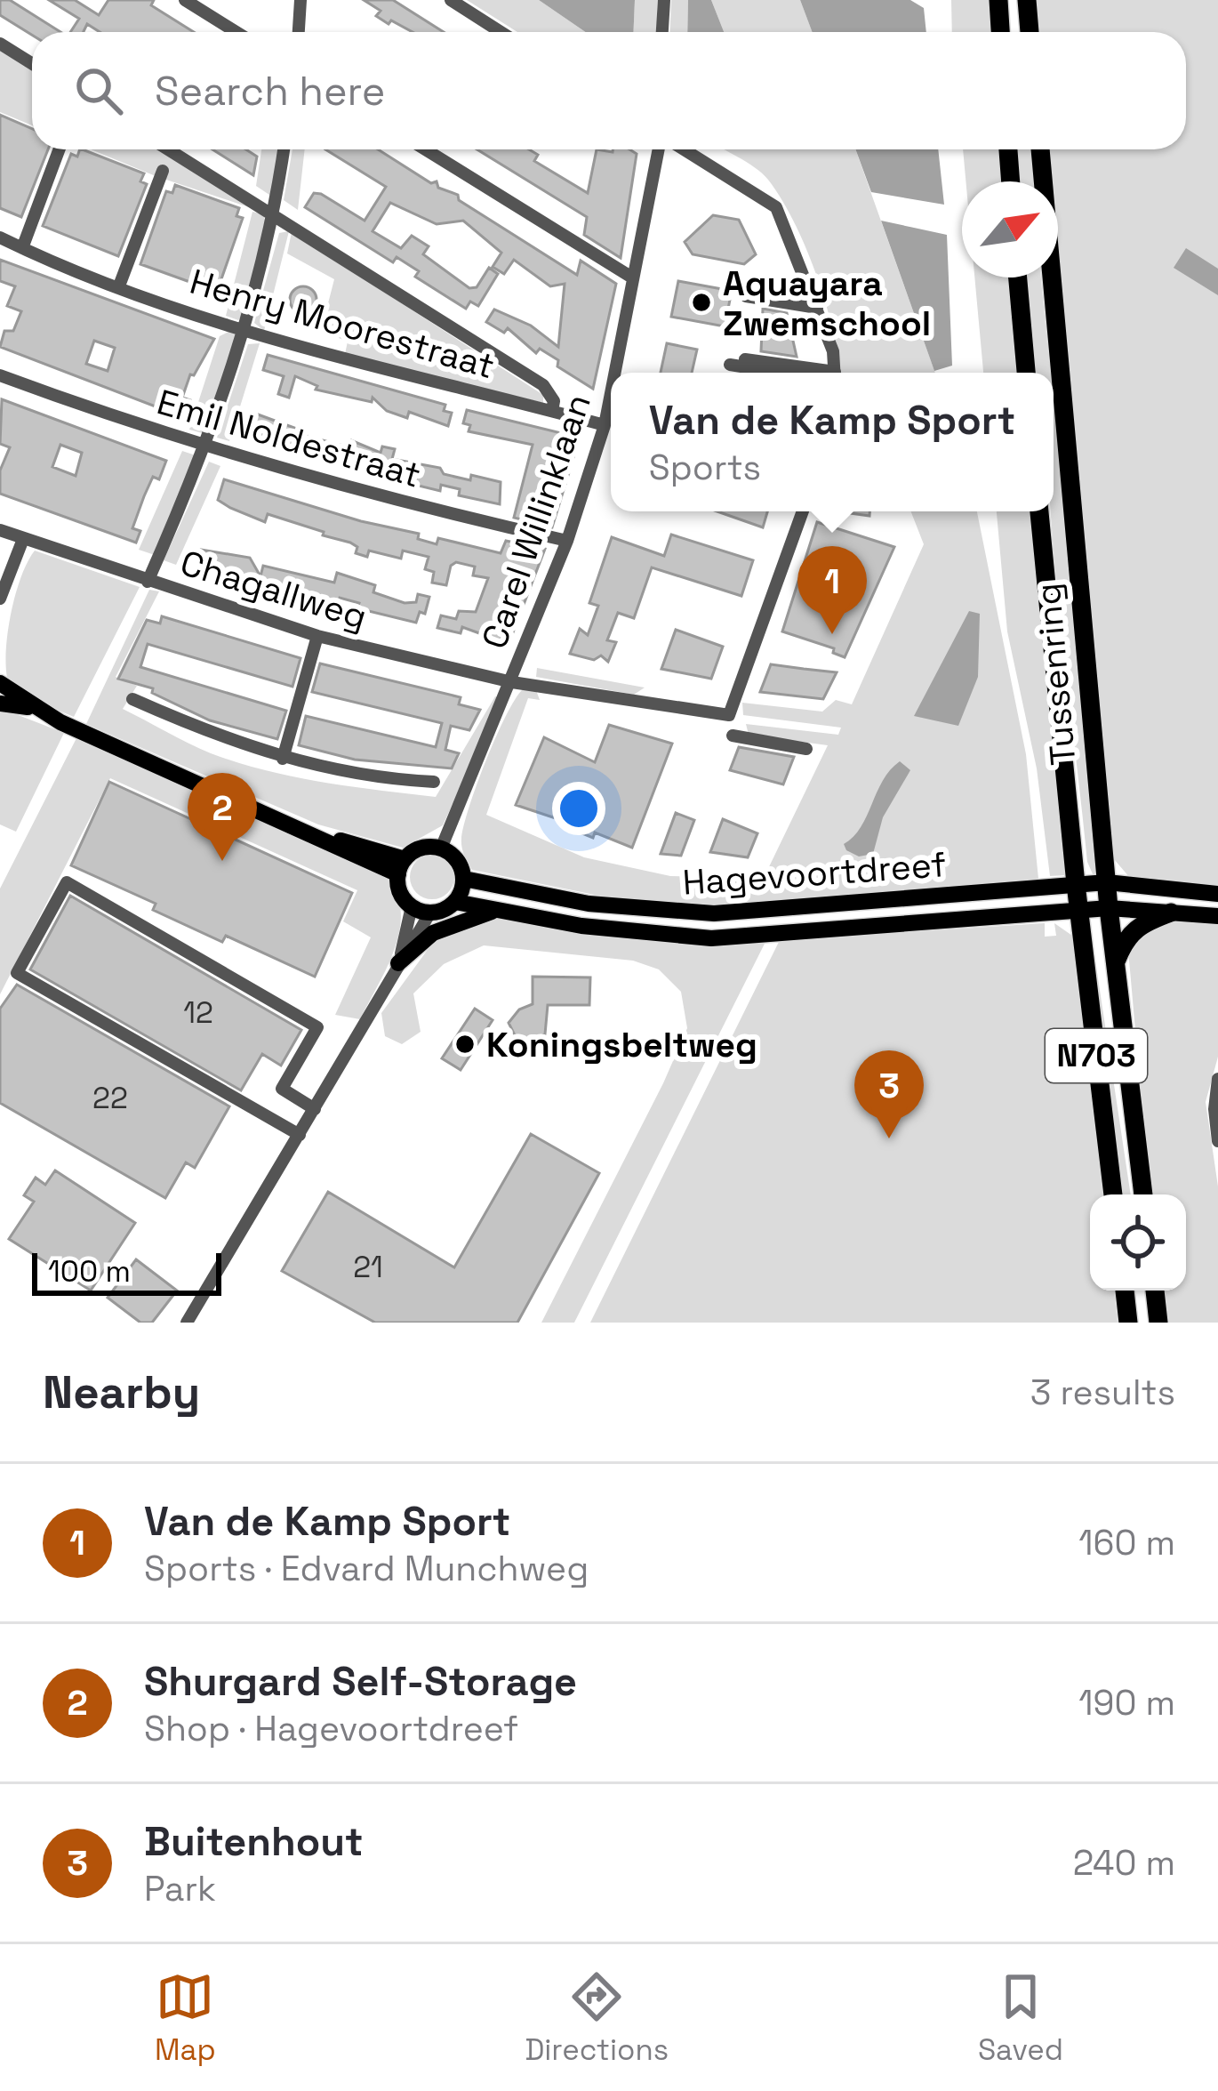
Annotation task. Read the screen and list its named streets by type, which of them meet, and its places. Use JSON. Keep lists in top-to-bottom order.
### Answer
{
  "streets": {
    "highway": ["Tussenring", "N703"],
    "main road": ["Hagevoortdreef"],
    "street": [
      "Henry Moorestraat",
      "Emil Noldestraat",
      "Carel Willinklaan",
      "Chagallweg"
    ]
  },
  "crossings": [
    ["Henry Moorestraat", "Carel Willinklaan"],
    ["Emil Noldestraat", "Carel Willinklaan"],
    ["Carel Willinklaan", "Chagallweg"],
    ["Carel Willinklaan", "Hagevoortdreef"],
    ["Tussenring", "Hagevoortdreef"]
  ],
  "places": ["Aquayara Zwemschool", "Koningsbeltweg"],
  "house_numbers": ["12", "22", "21"],
  "scale_bar": "100 m",
  "north": "top right",
  "page": {
    "search": "Search here",
    "popup": ["Van de Kamp Sport", "Sports"],
    "pins": ["1", "2", "3"],
    "scale": "100 m",
    "heading": ["Nearby", "3 results"],
    "list": [
      {
        "mark": "1",
        "name": "Van de Kamp Sport",
        "note": "Sports · Edvard Munchweg",
        "value": "160 m"
      },
      {
        "mark": "2",
        "name": "Shurgard Self-Storage",
        "note": "Shop · Hagevoortdreef",
        "value": "190 m"
      },
      {
        "mark": "3",
        "name": "Buitenhout",
        "note": "Park",
        "value": "240 m"
      }
    ],
    "nav": ["Map", "Directions", "Saved"]
  }
}
